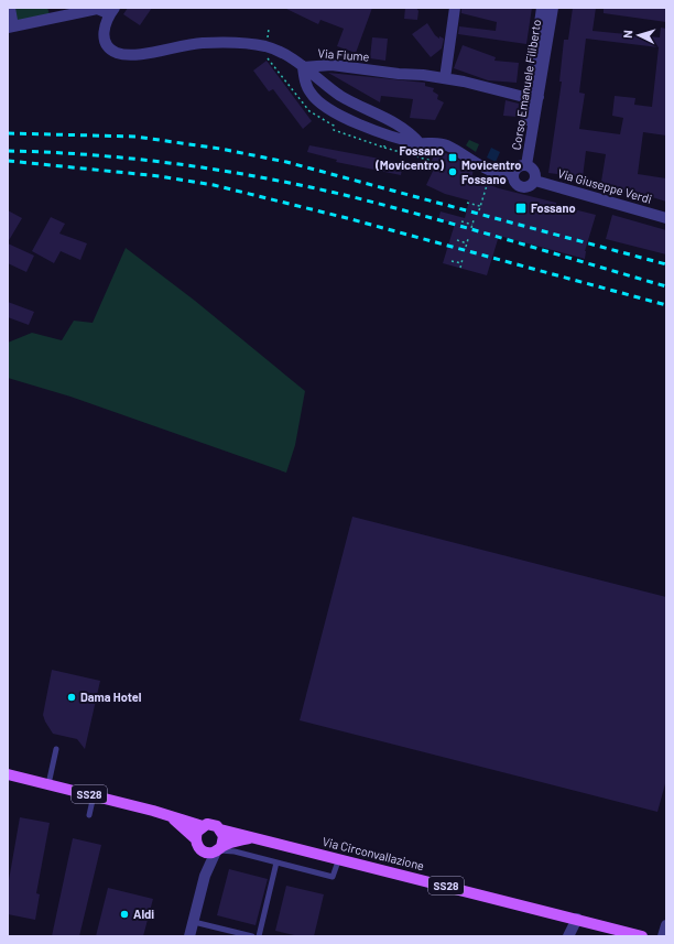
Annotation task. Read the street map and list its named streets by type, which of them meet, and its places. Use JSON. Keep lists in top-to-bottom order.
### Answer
{
  "streets": {
    "main road": ["SS28", "Via Circonvallazione"],
    "street": ["Via Fiume", "Corso Emanuele Filiberto", "Via Giuseppe Verdi"]
  },
  "crossings": [
    ["Via Fiume", "Corso Emanuele Filiberto"],
    ["Corso Emanuele Filiberto", "Via Giuseppe Verdi"]
  ],
  "places": {
    "transit": ["Fossano (Movicentro)", "Fossano"],
    "other": ["Movicentro Fossano", "Dama Hotel", "Aldi"]
  },
  "north": "left"
}
